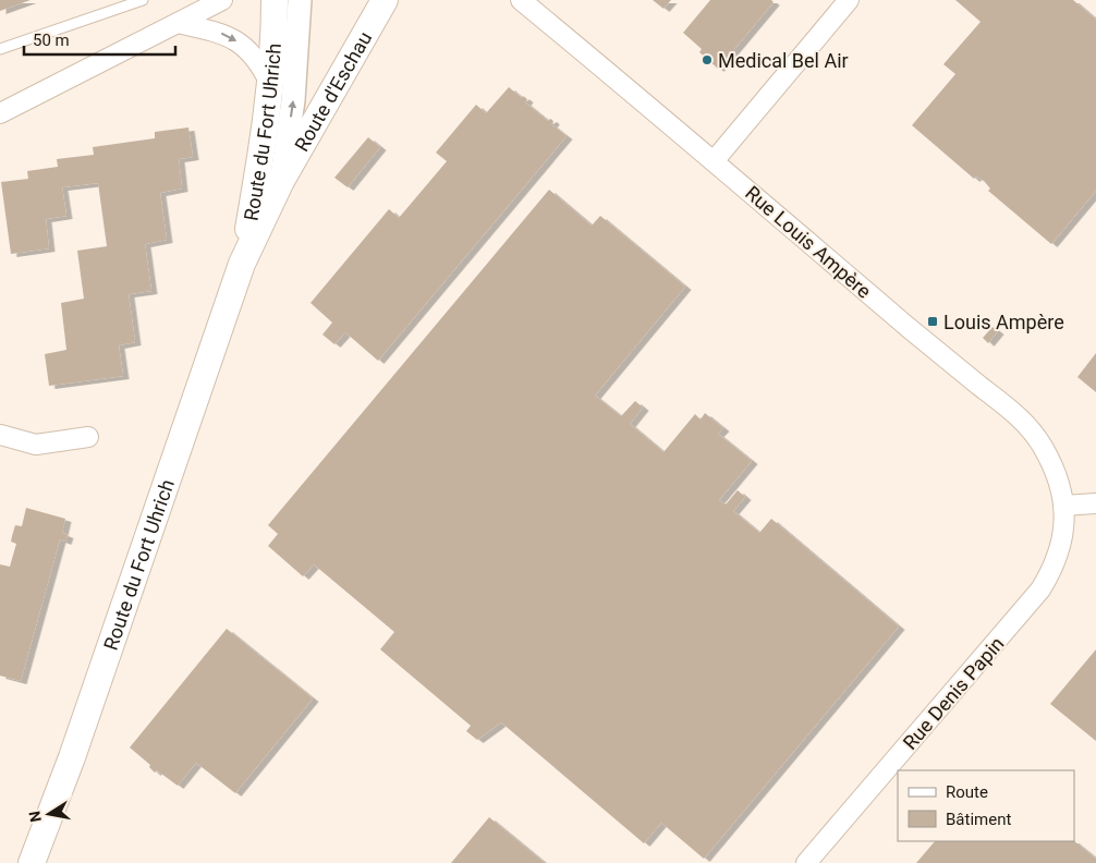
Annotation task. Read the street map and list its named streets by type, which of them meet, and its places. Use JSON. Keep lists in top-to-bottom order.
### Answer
{
  "streets": {
    "main road": ["Route d'Eschau", "Route du Fort Uhrich"],
    "street": ["Rue Louis Ampère", "Rue Denis Papin"]
  },
  "crossings": [
    ["Route d'Eschau", "Route du Fort Uhrich"],
    ["Rue Louis Ampère", "Rue Denis Papin"]
  ],
  "places": {
    "other": ["Medical Bel Air"],
    "transit": ["Louis Ampère"]
  },
  "legend": ["Route", "Bâtiment"],
  "scale_bar": "50 m",
  "north": "left"
}
